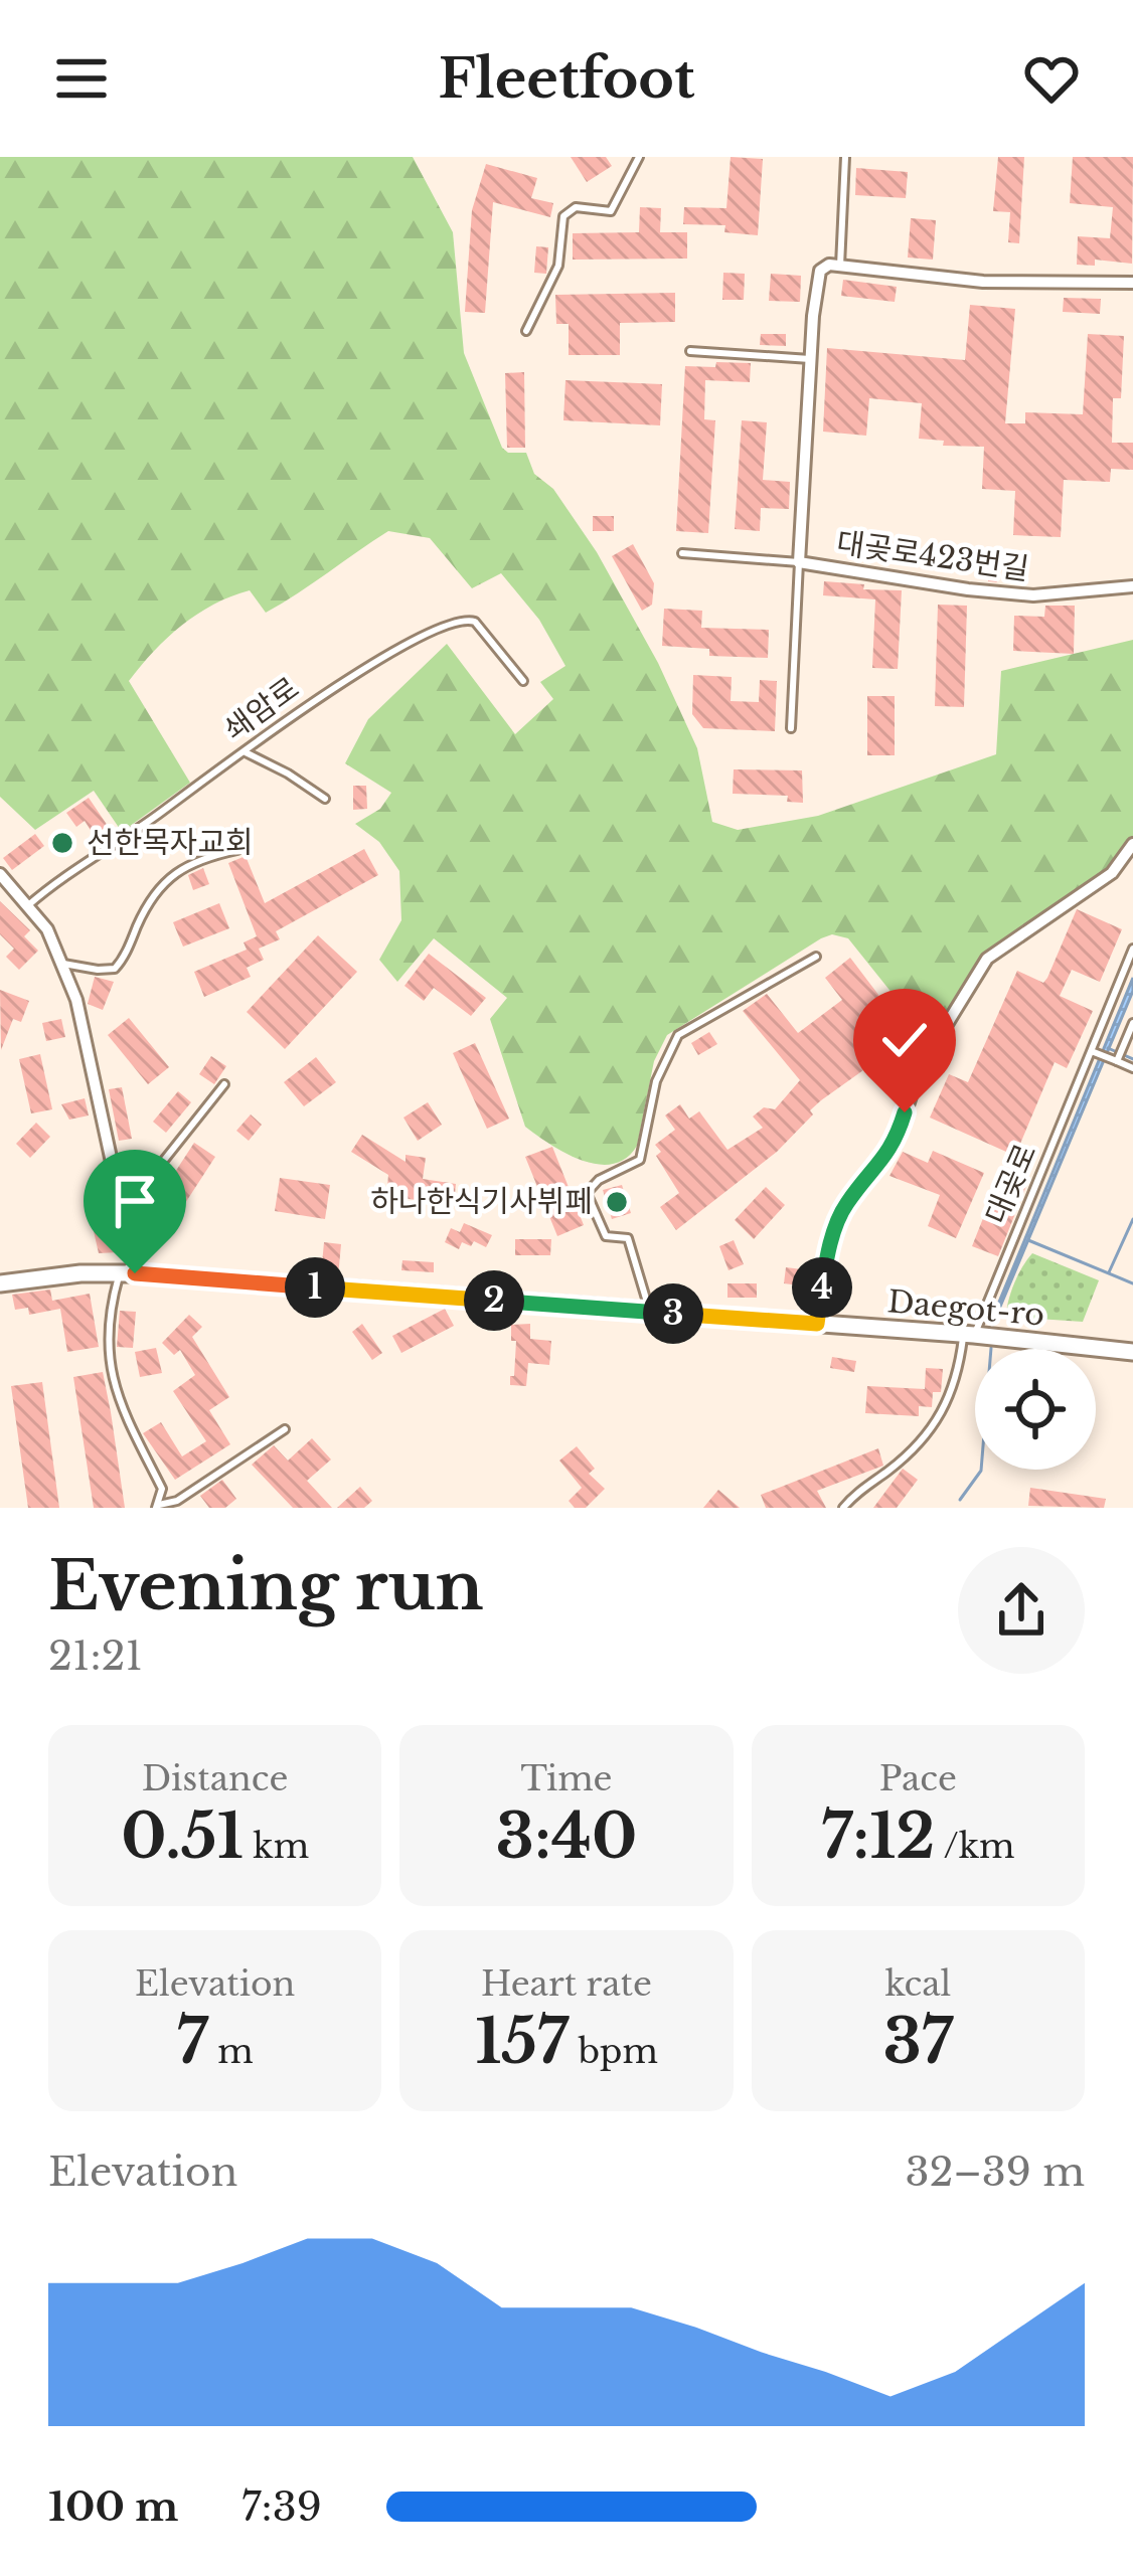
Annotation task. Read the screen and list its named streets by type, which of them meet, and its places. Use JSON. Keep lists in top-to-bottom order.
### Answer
{
  "streets": {
    "street": ["대곶로423번길", "Daegot-ro"],
    "lane": ["쇄암로", "대곶로"]
  },
  "crossings": [
    ["대곶로", "Daegot-ro"]
  ],
  "places": ["선한목자교회", "하나한식기사뷔페"],
  "page": {
    "header": "Fleetfoot",
    "pins": [
      "1",
      "4",
      "2",
      "3"
    ],
    "heading": ["Evening run", "21:21"],
    "stats": [
      ["Distance", "0.51 km"],
      ["Time", "3:40"],
      ["Pace", "7:12 /km"],
      ["Elevation", "7 m"],
      ["Heart rate", "157 bpm"],
      ["kcal", "37"]
    ],
    "chart": ["Elevation", "32–39 m"],
    "list": [
      {
        "name": "100 m",
        "note": "7:39"
      }
    ]
  }
}
